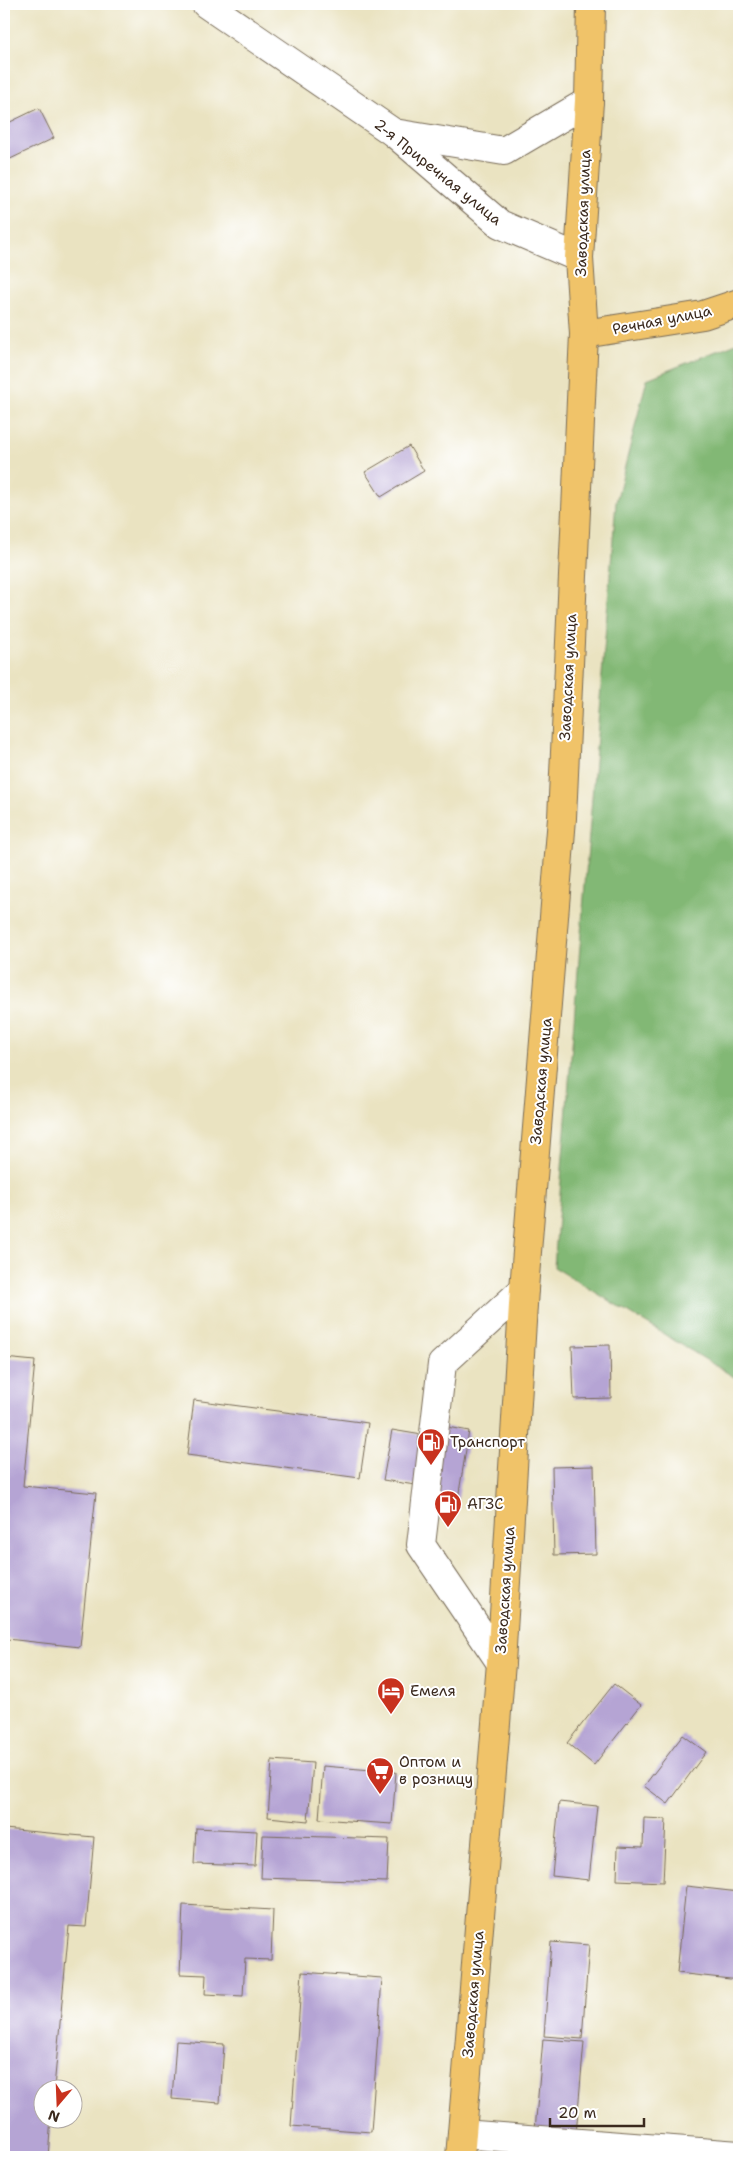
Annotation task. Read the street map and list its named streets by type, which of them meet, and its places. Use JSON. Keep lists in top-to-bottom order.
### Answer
{
  "streets": {
    "main road": ["Заводская улица", "Речная улица"],
    "street": ["2-я Приречная улица"]
  },
  "crossings": [
    ["2-я Приречная улица", "Заводская улица"],
    ["Заводская улица", "Речная улица"]
  ],
  "places": {
    "fuel station": ["Транспорт", "АГЗС"],
    "hotel": ["Емеля"],
    "supermarket": ["Оптом и в розницу"]
  },
  "scale_bar": "20 m",
  "north": "bottom"
}
